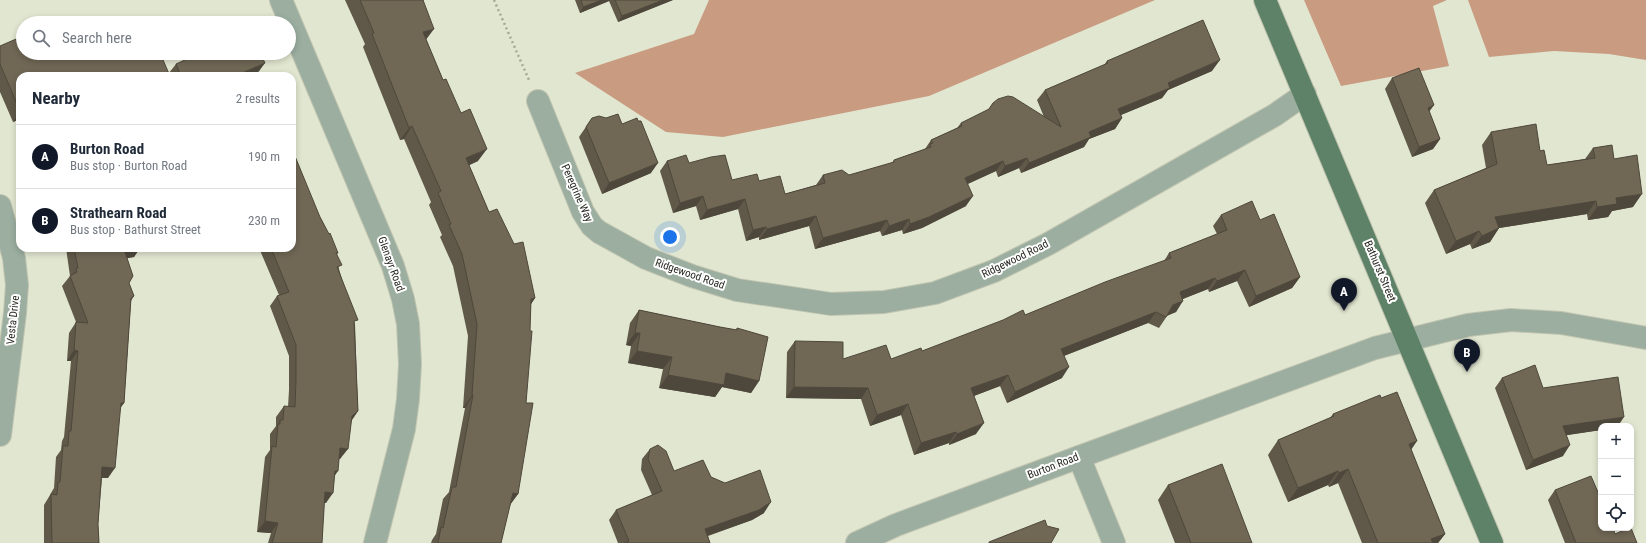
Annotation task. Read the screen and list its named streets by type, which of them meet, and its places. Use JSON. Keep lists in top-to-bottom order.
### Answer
{
  "streets": {
    "main road": ["Bathurst Street"],
    "street": [
      "Peregrine Way",
      "Ridgewood Road",
      "Glenayr Road",
      "Vesta Drive",
      "Burton Road"
    ]
  },
  "crossings": [
    ["Peregrine Way", "Ridgewood Road"],
    ["Ridgewood Road", "Bathurst Street"],
    ["Bathurst Street", "Burton Road"]
  ],
  "page": {
    "search": "Search here",
    "heading": ["Nearby", "2 results"],
    "list": [
      {
        "mark": "A",
        "name": "Burton Road",
        "note": "Bus stop · Burton Road",
        "value": "190 m"
      },
      {
        "mark": "B",
        "name": "Strathearn Road",
        "note": "Bus stop · Bathurst Street",
        "value": "230 m"
      }
    ],
    "pins": ["A", "B"],
    "map_buttons": ["+", "−"]
  }
}
